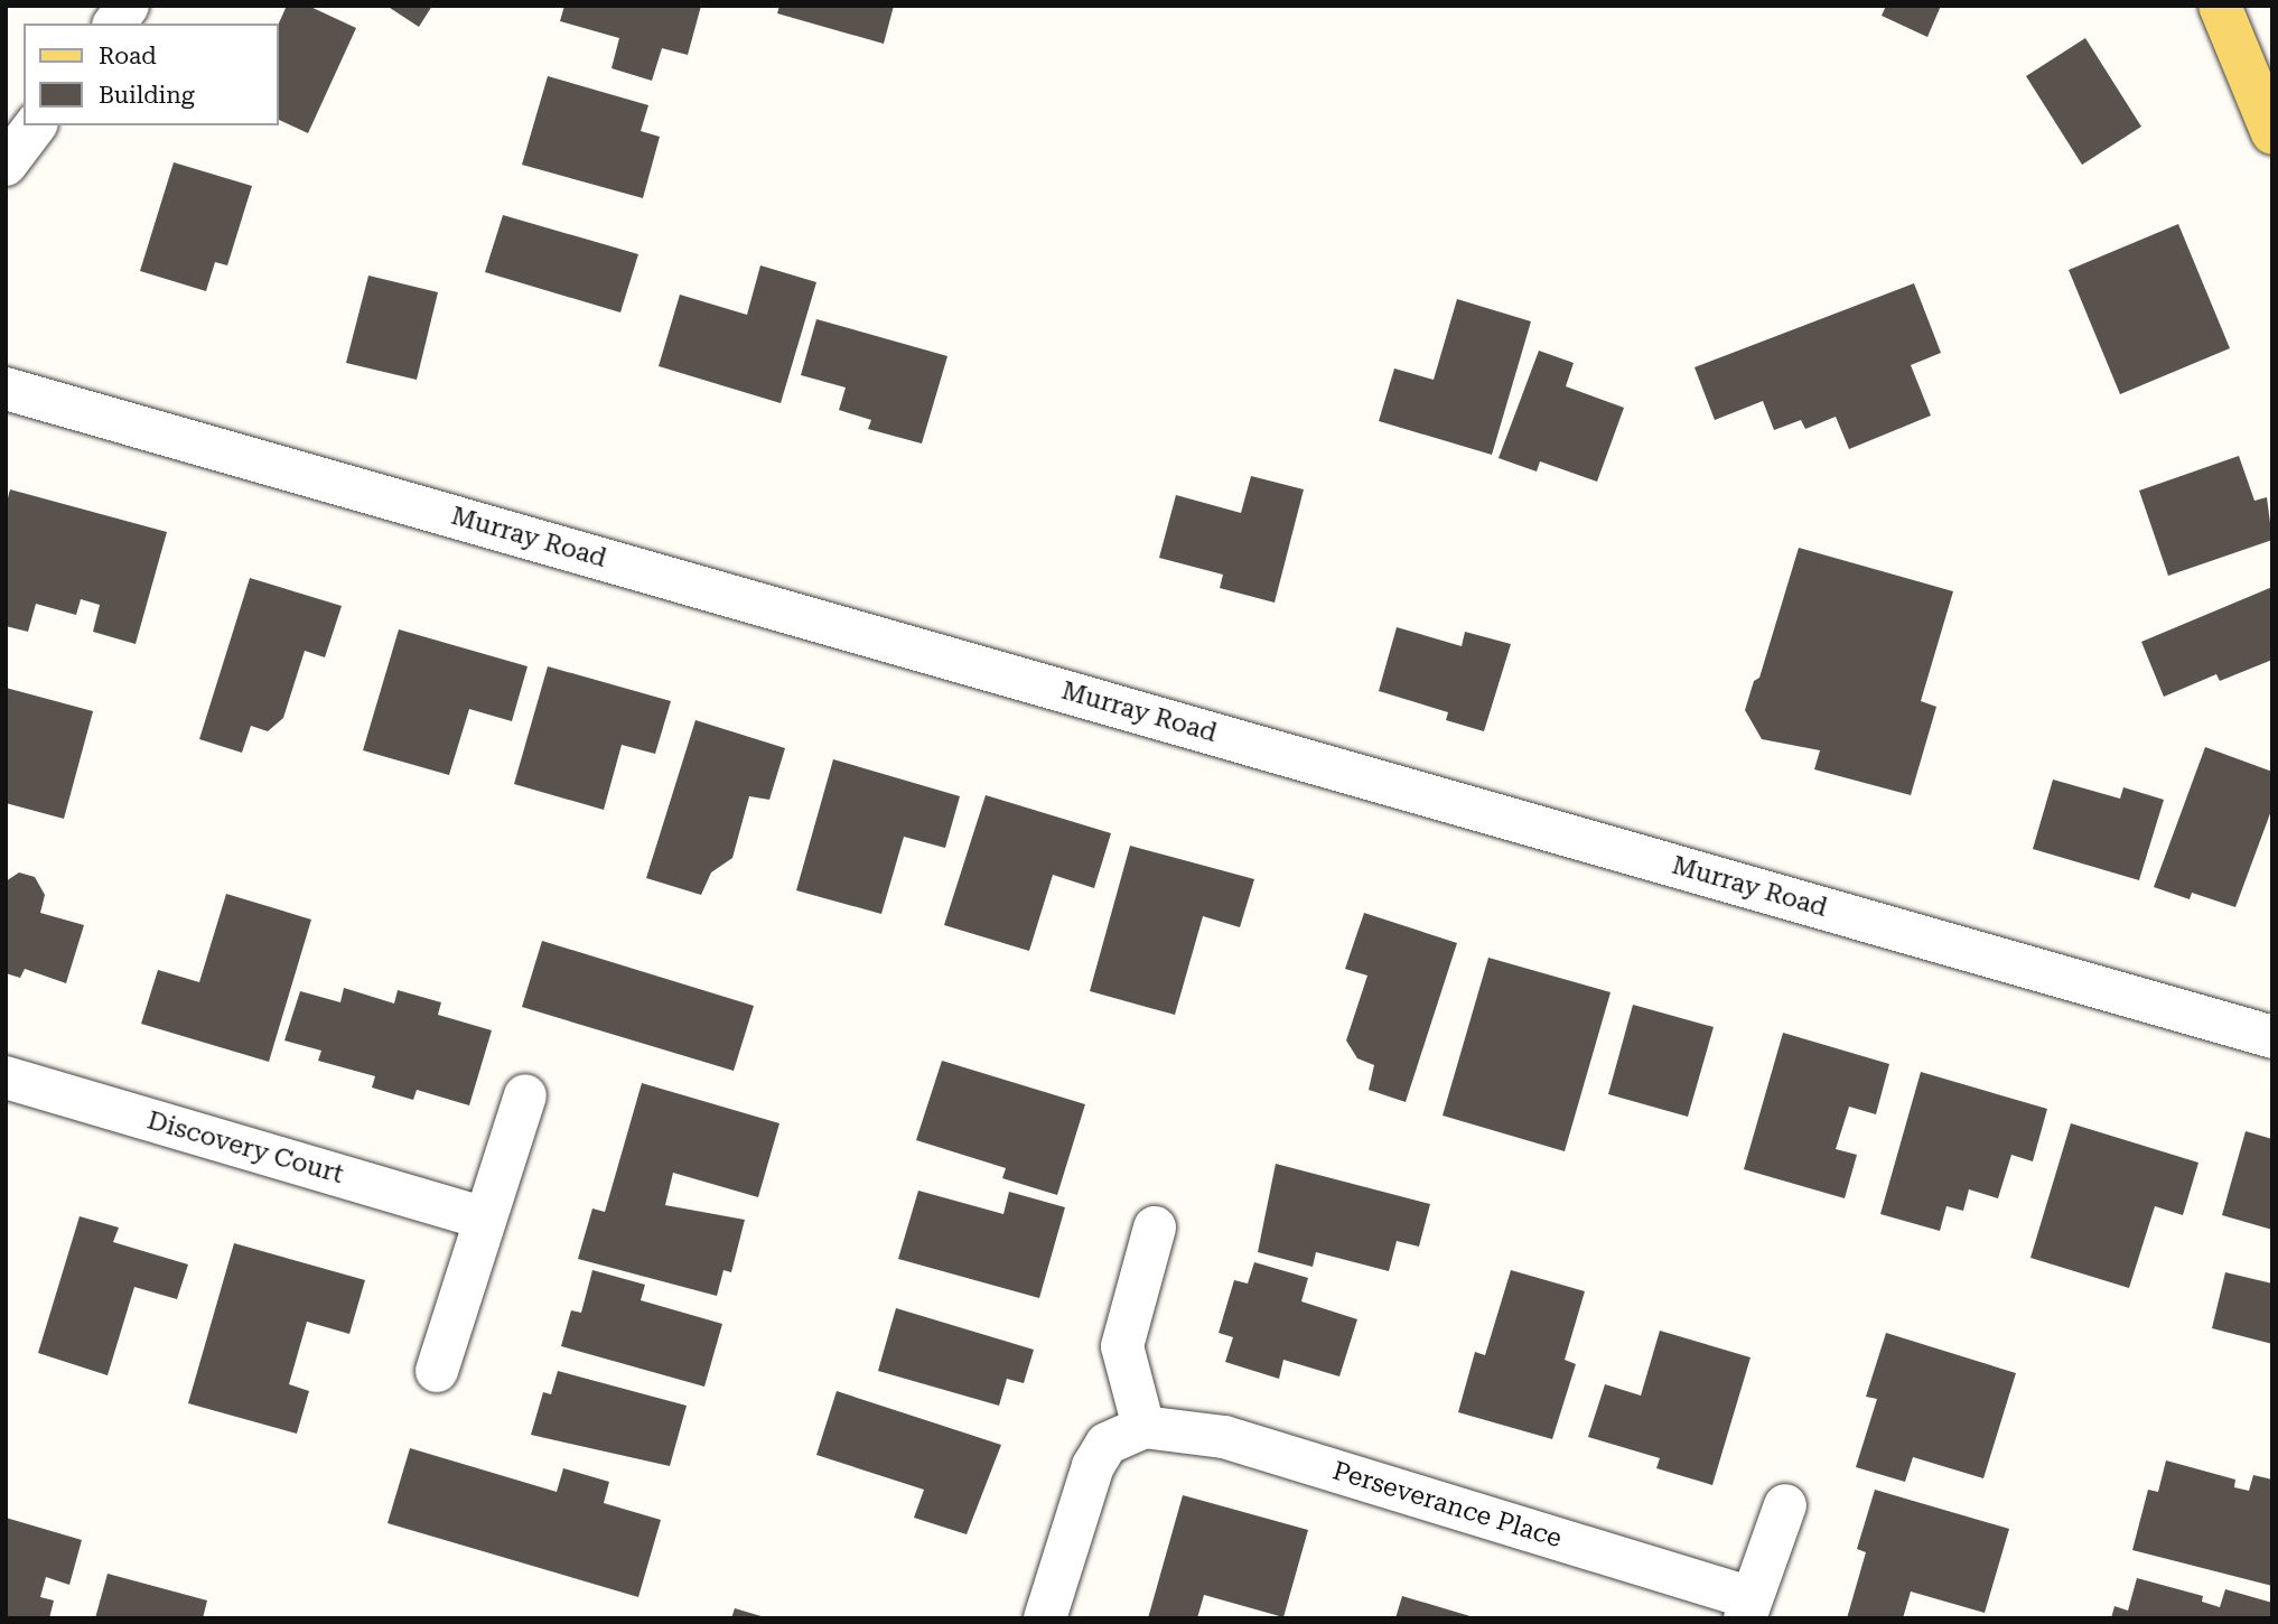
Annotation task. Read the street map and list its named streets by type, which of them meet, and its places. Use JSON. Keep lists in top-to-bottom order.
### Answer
{
  "streets": {
    "street": ["Murray Road", "Discovery Court", "Perseverance Place"]
  },
  "legend": ["Road", "Building"]
}
